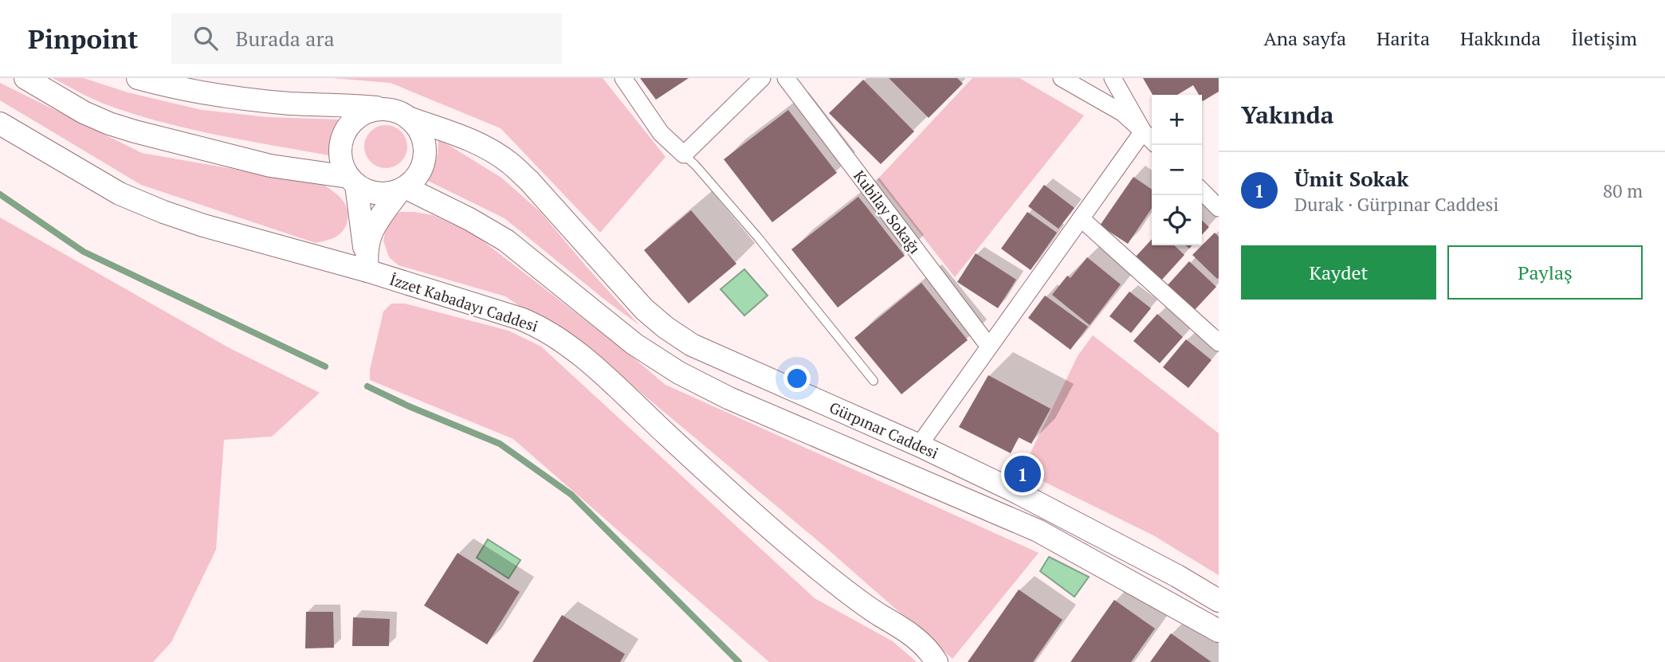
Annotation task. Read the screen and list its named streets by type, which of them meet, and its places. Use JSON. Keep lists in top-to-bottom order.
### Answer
{
  "streets": {
    "main road": ["İzzet Kabadayı Caddesi", "Gürpınar Caddesi"],
    "street": ["Kubilay Sokağı"]
  },
  "page": {
    "header": "Pinpoint",
    "search": "Burada ara",
    "nav": [
      "Ana sayfa",
      "Harita",
      "Hakkında",
      "İletişim"
    ],
    "heading": "Yakında",
    "map_buttons": ["+", "−"],
    "list": [
      {
        "mark": "1",
        "name": "Ümit Sokak",
        "note": "Durak · Gürpınar Caddesi",
        "value": "80 m"
      }
    ],
    "buttons": ["Kaydet", "Paylaş"],
    "pins": "1"
  }
}
